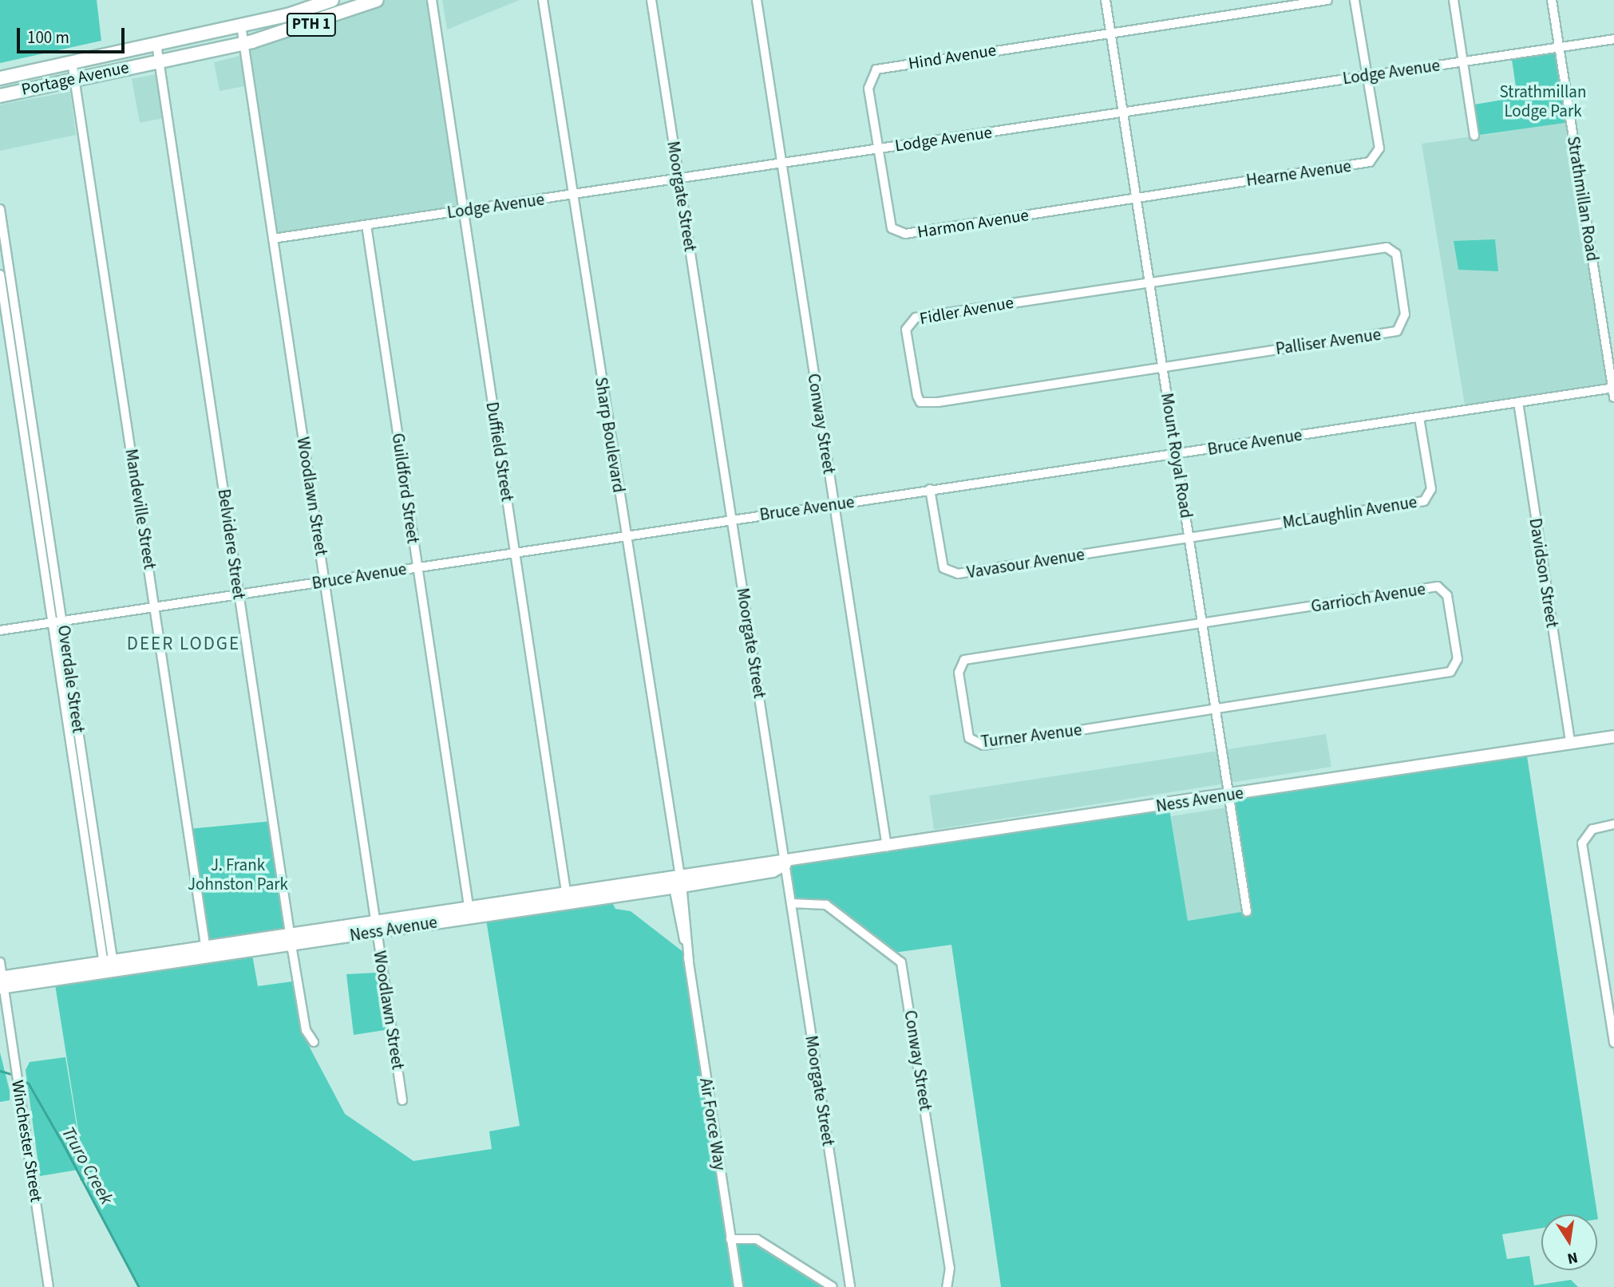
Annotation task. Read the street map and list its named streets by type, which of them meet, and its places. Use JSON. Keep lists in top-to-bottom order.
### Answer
{
  "streets": {
    "highway": ["PTH 1", "Portage Avenue"],
    "main road": ["Ness Avenue"],
    "street": [
      "Hind Avenue",
      "Lodge Avenue",
      "Hearne Avenue",
      "Moorgate Street",
      "Strathmillan Road",
      "Harmon Avenue",
      "Fidler Avenue",
      "Palliser Avenue",
      "Conway Street",
      "Sharp Boulevard",
      "Bruce Avenue",
      "Duffield Street",
      "Mount Royal Road",
      "Guildford Street",
      "Woodlawn Street",
      "Mandeville Street",
      "McLaughlin Avenue",
      "Belvidere Street",
      "Vavasour Avenue",
      "Davidson Street",
      "Garrioch Avenue",
      "Overdale Street",
      "Turner Avenue",
      "Air Force Way",
      "Winchester Street"
    ]
  },
  "crossings": [
    ["Hind Avenue", "Lodge Avenue"],
    ["Hind Avenue", "Harmon Avenue"],
    ["Hind Avenue", "Mount Royal Road"],
    ["Lodge Avenue", "Hearne Avenue"],
    ["Lodge Avenue", "Moorgate Street"],
    ["Lodge Avenue", "Strathmillan Road"],
    ["Lodge Avenue", "Harmon Avenue"],
    ["Lodge Avenue", "Conway Street"],
    ["Lodge Avenue", "Sharp Boulevard"],
    ["Lodge Avenue", "Duffield Street"],
    ["Lodge Avenue", "Mount Royal Road"],
    ["Lodge Avenue", "Guildford Street"],
    ["Lodge Avenue", "Woodlawn Street"],
    ["Portage Avenue", "Woodlawn Street"],
    ["Portage Avenue", "Mandeville Street"],
    ["Portage Avenue", "Belvidere Street"],
    ["Hearne Avenue", "Harmon Avenue"],
    ["Hearne Avenue", "Mount Royal Road"],
    ["Moorgate Street", "Conway Street"],
    ["Moorgate Street", "Bruce Avenue"],
    ["Moorgate Street", "Ness Avenue"],
    ["Strathmillan Road", "Bruce Avenue"],
    ["Harmon Avenue", "Mount Royal Road"],
    ["Fidler Avenue", "Palliser Avenue"],
    ["Fidler Avenue", "Mount Royal Road"],
    ["Palliser Avenue", "Mount Royal Road"],
    ["Conway Street", "Bruce Avenue"],
    ["Conway Street", "Ness Avenue"],
    ["Sharp Boulevard", "Bruce Avenue"],
    ["Sharp Boulevard", "Ness Avenue"],
    ["Sharp Boulevard", "Air Force Way"],
    ["Bruce Avenue", "Duffield Street"],
    ["Bruce Avenue", "Mount Royal Road"],
    ["Bruce Avenue", "Guildford Street"],
    ["Bruce Avenue", "Woodlawn Street"],
    ["Bruce Avenue", "Mandeville Street"],
    ["Bruce Avenue", "McLaughlin Avenue"],
    ["Bruce Avenue", "Belvidere Street"],
    ["Bruce Avenue", "Vavasour Avenue"],
    ["Bruce Avenue", "Davidson Street"],
    ["Bruce Avenue", "Overdale Street"],
    ["Duffield Street", "Ness Avenue"],
    ["Mount Royal Road", "McLaughlin Avenue"],
    ["Mount Royal Road", "Vavasour Avenue"],
    ["Mount Royal Road", "Garrioch Avenue"],
    ["Mount Royal Road", "Turner Avenue"],
    ["Mount Royal Road", "Ness Avenue"],
    ["Guildford Street", "Ness Avenue"],
    ["Woodlawn Street", "Ness Avenue"],
    ["Mandeville Street", "Ness Avenue"],
    ["McLaughlin Avenue", "Vavasour Avenue"],
    ["Belvidere Street", "Ness Avenue"],
    ["Davidson Street", "Ness Avenue"],
    ["Garrioch Avenue", "Turner Avenue"],
    ["Overdale Street", "Ness Avenue"],
    ["Ness Avenue", "Air Force Way"],
    ["Ness Avenue", "Winchester Street"]
  ],
  "districts": ["DEER LODGE"],
  "water": ["Truro Creek"],
  "parks": ["Strathmillan Lodge Park", "J. Frank Johnston Park"],
  "scale_bar": "100 m",
  "north": "bottom"
}
